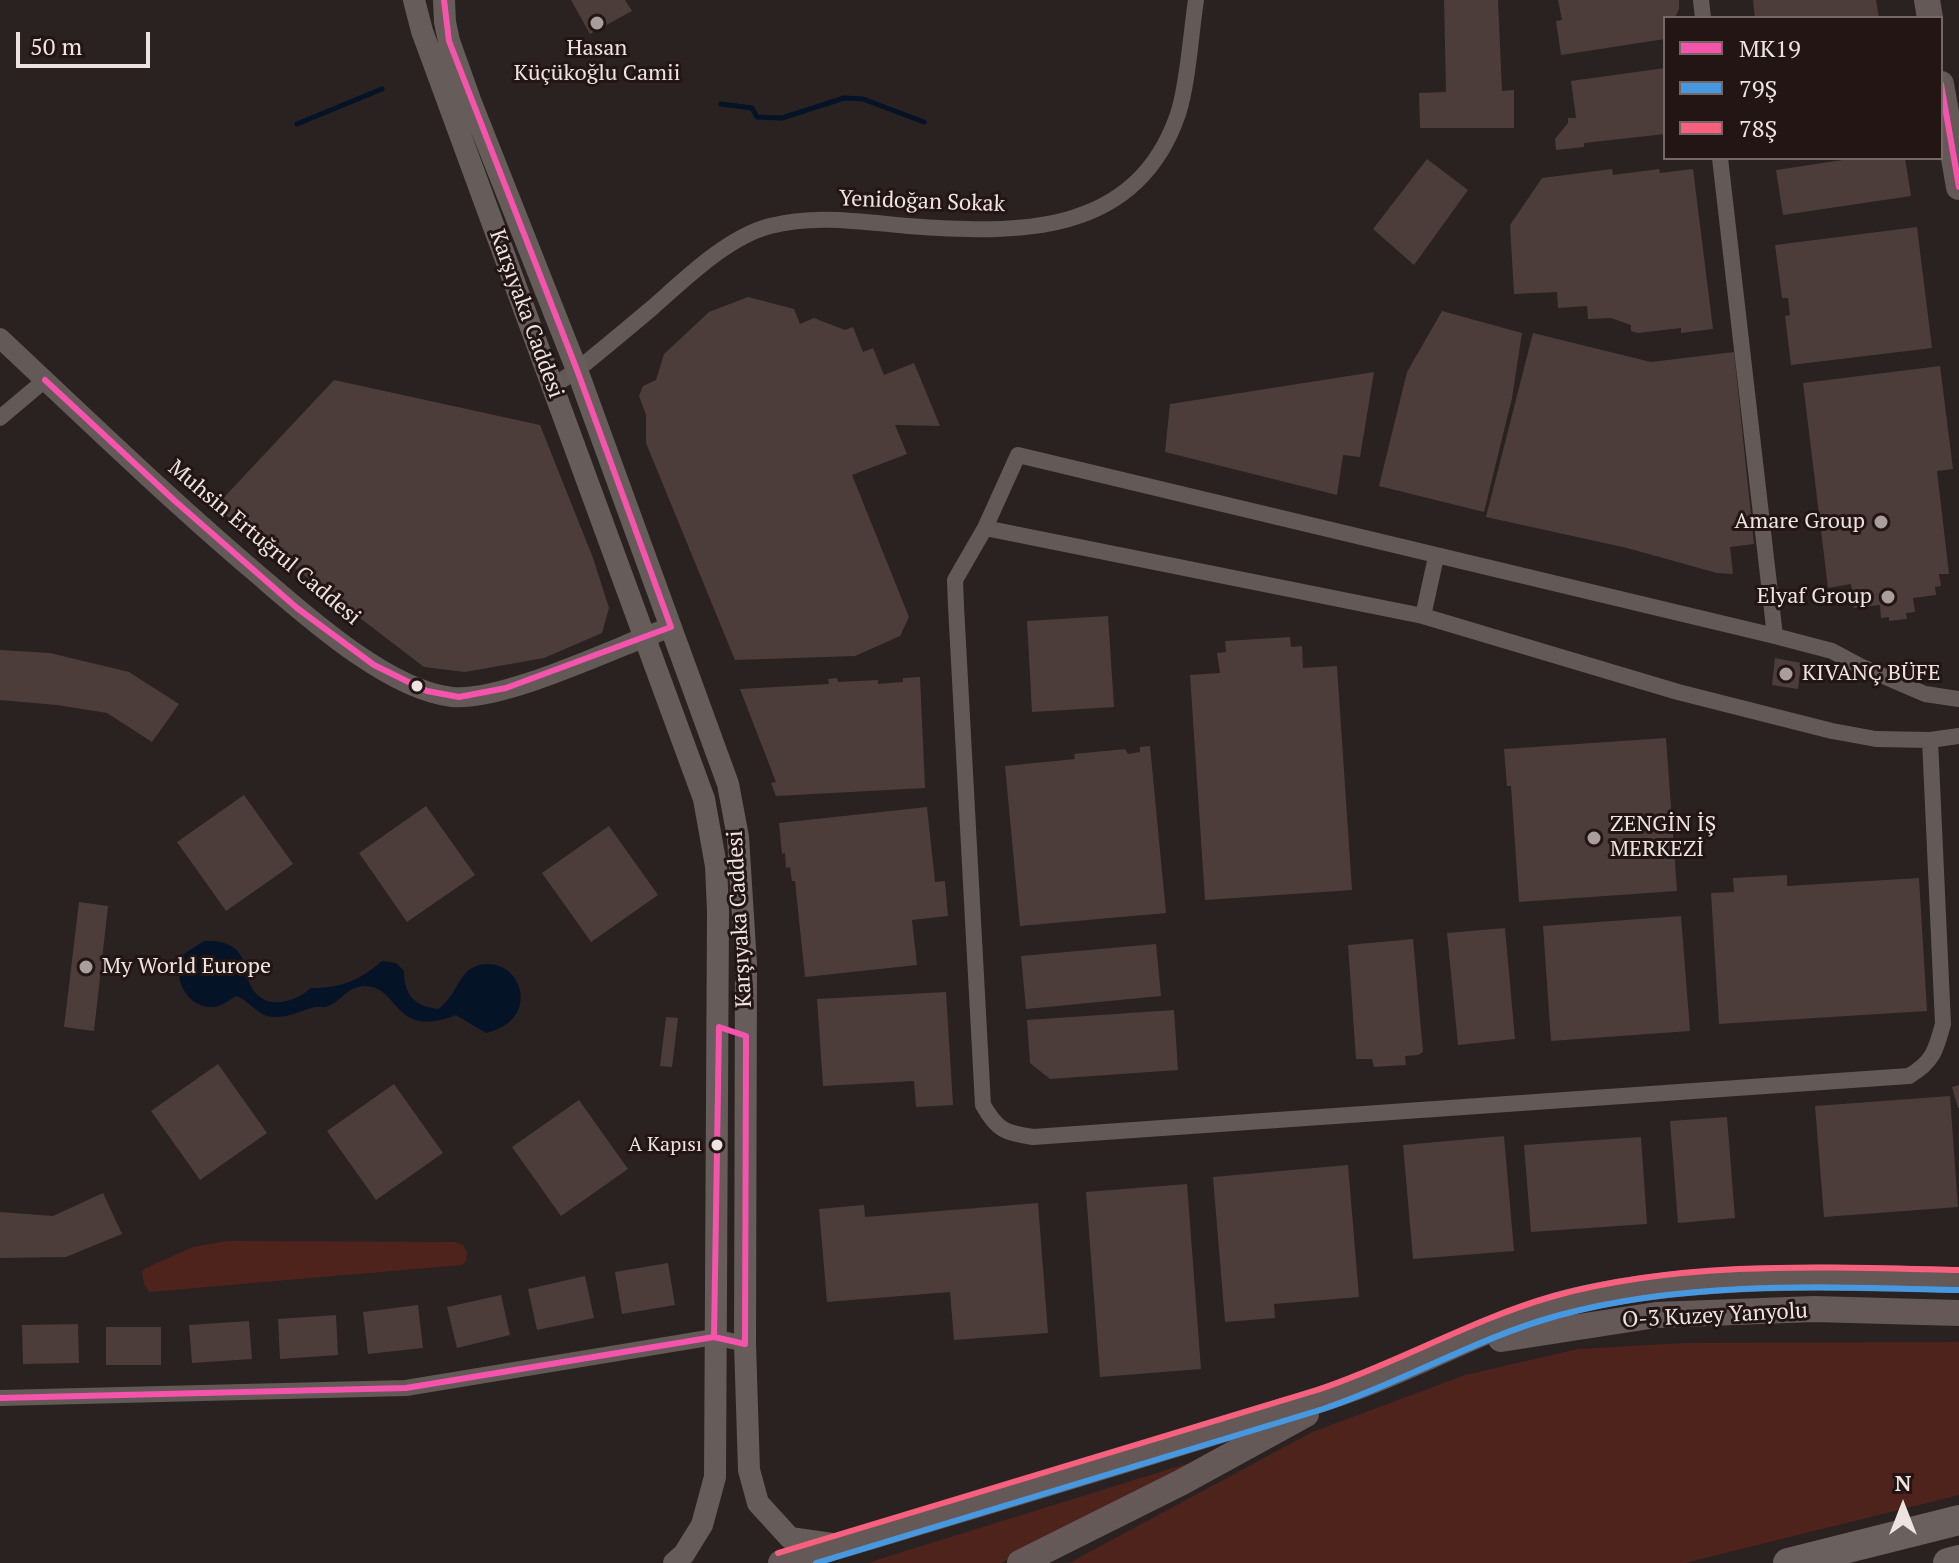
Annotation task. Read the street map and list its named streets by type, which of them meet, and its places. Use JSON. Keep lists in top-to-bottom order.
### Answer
{
  "streets": {
    "main road": ["Karşıyaka Caddesi", "O-3 Kuzey Yanyolu"],
    "street": ["Yenidoğan Sokak", "Muhsin Ertuğrul Caddesi"]
  },
  "crossings": [
    ["Yenidoğan Sokak", "Karşıyaka Caddesi"],
    ["Karşıyaka Caddesi", "Muhsin Ertuğrul Caddesi"]
  ],
  "places": [
    "Hasan Küçükoğlu Camii",
    "Amare Group",
    "Elyaf Group",
    "KIVANÇ BÜFE",
    "ZENGİN İŞ MERKEZİ",
    "My World Europe",
    "A Kapısı"
  ],
  "lines": ["transit line MK19", "transit line 78Ş", "transit line 79Ş"],
  "legend": ["MK19", "79Ş", "78Ş"],
  "scale_bar": "50 m",
  "north": "top"
}
